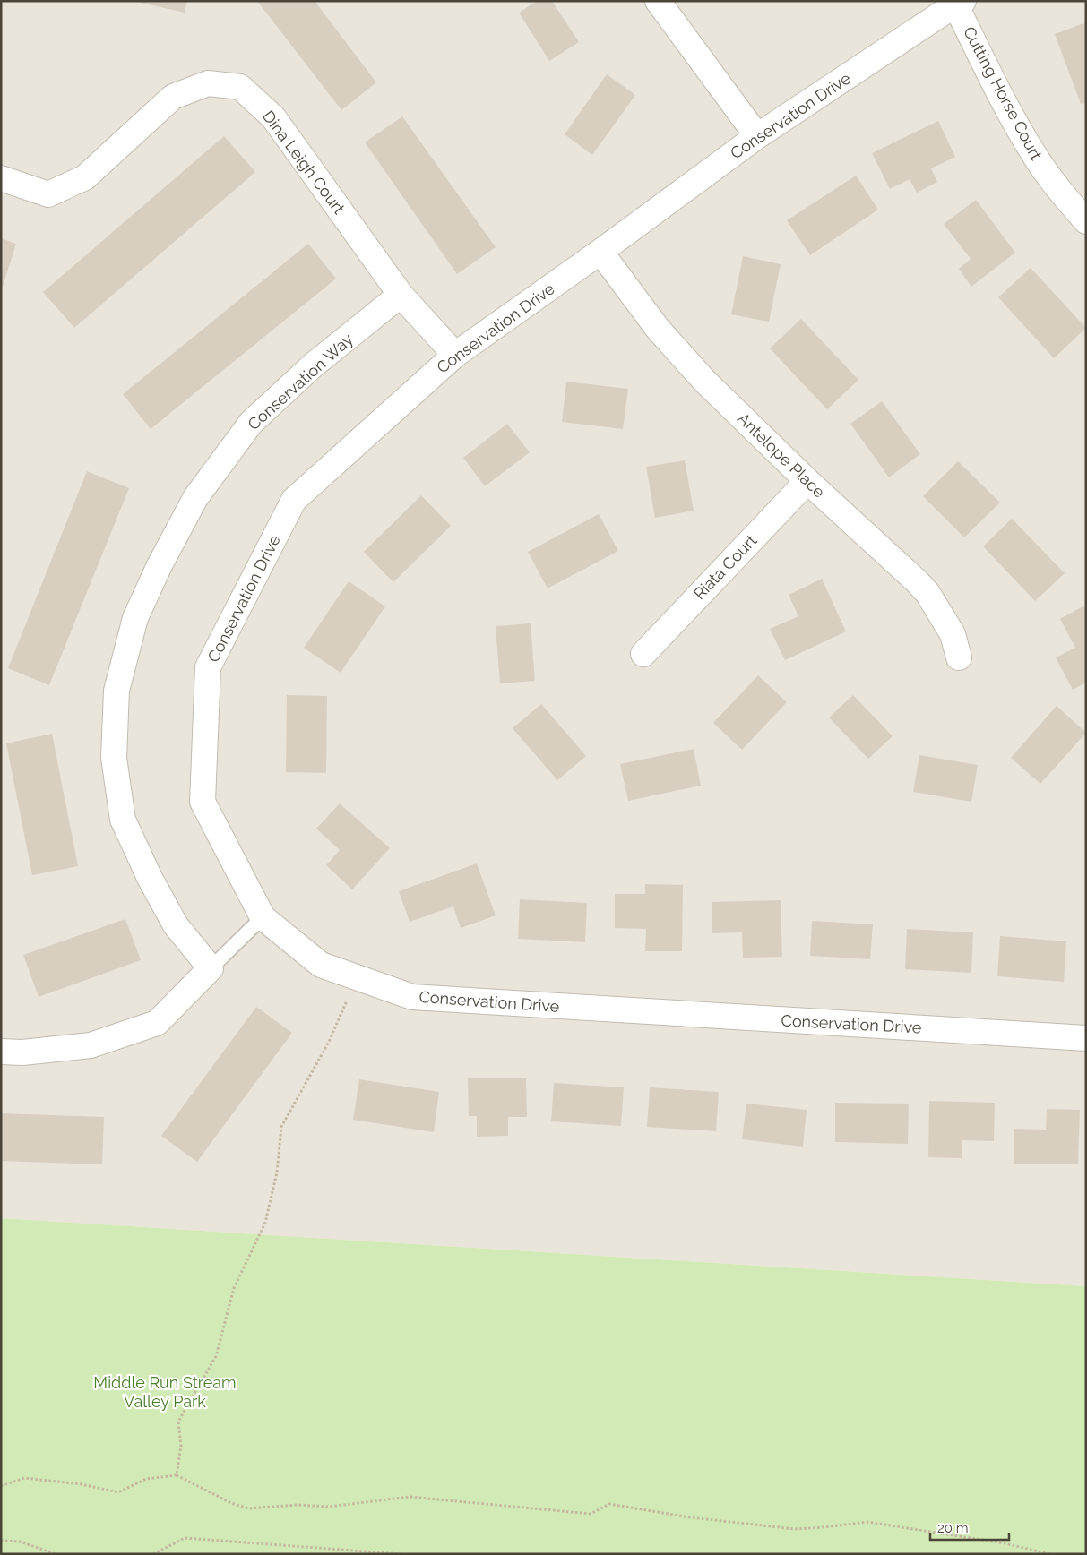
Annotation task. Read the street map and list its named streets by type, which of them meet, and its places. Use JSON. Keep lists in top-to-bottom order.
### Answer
{
  "streets": {
    "street": [
      "Cutting Horse Court",
      "Conservation Drive",
      "Dina Leigh Court",
      "Conservation Way",
      "Antelope Place",
      "Riata Court"
    ]
  },
  "crossings": [
    ["Cutting Horse Court", "Conservation Drive"],
    ["Conservation Drive", "Dina Leigh Court"],
    ["Conservation Drive", "Antelope Place"],
    ["Dina Leigh Court", "Conservation Way"],
    ["Antelope Place", "Riata Court"]
  ],
  "parks": ["Middle Run Stream Valley Park"],
  "scale_bar": "20 m"
}
